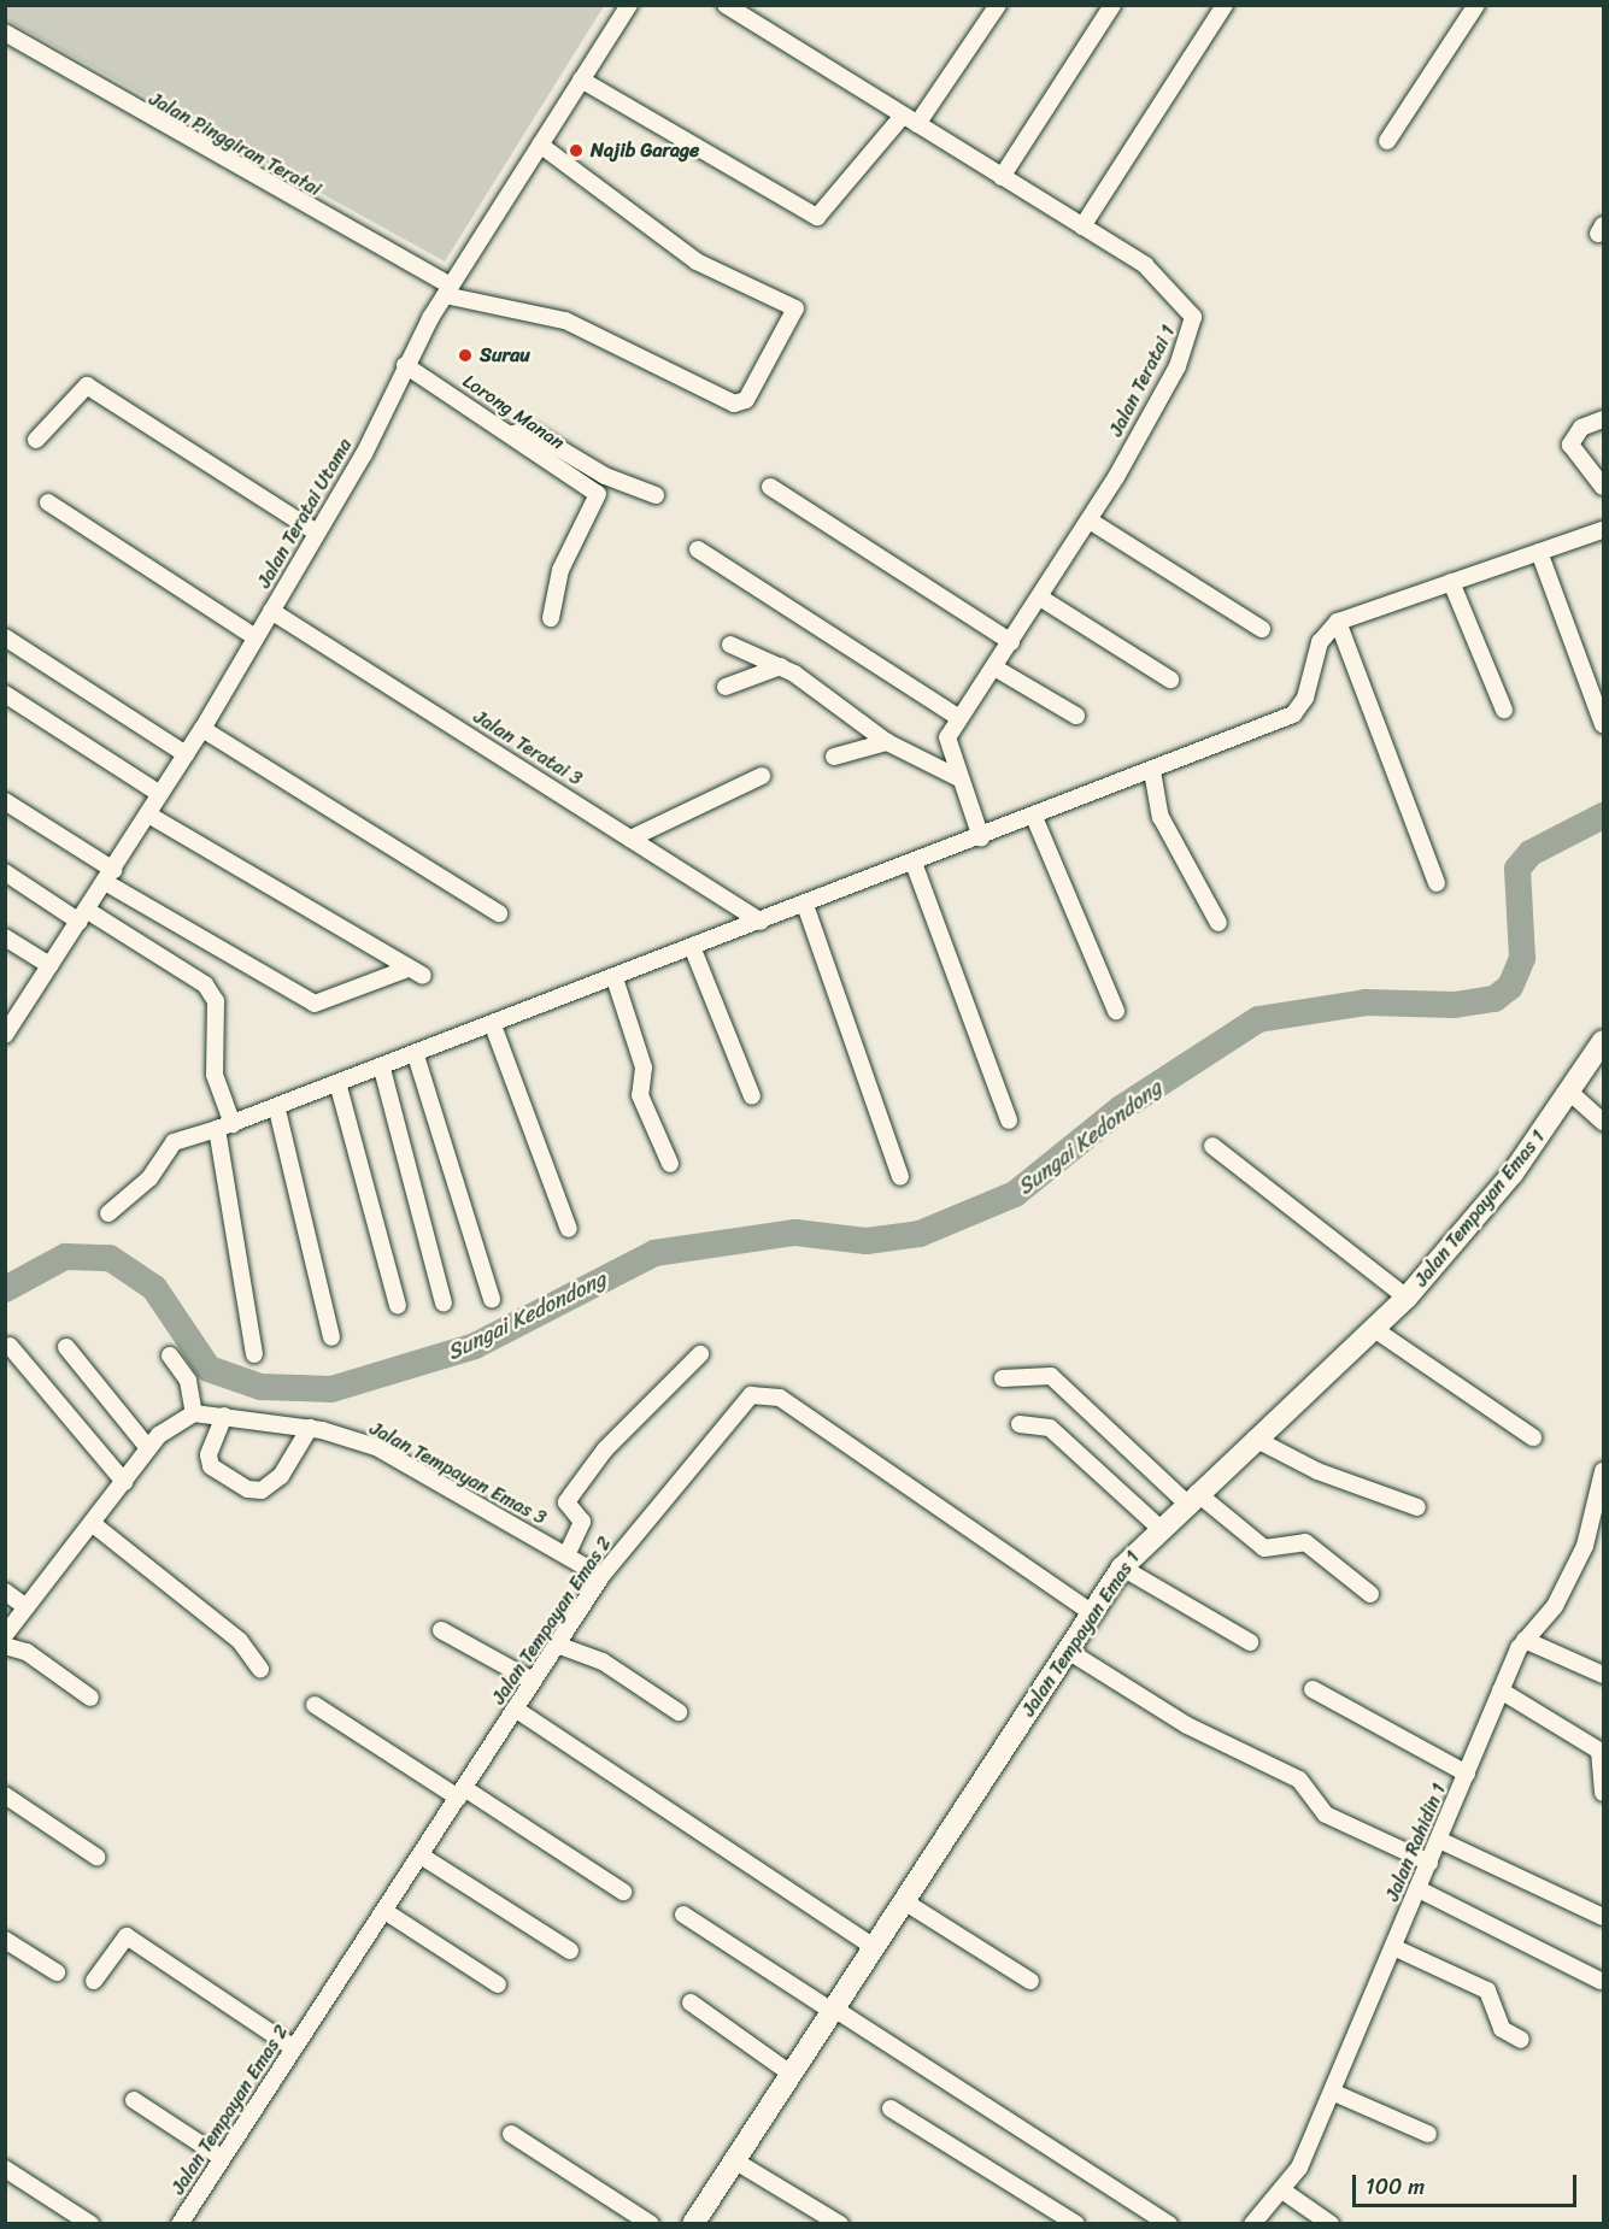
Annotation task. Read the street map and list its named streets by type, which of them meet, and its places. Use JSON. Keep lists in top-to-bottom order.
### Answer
{
  "streets": {
    "street": [
      "Jalan Pinggiran Teratai",
      "Jalan Teratai 1",
      "Lorong Manan",
      "Jalan Teratai Utama",
      "Jalan Teratai 3",
      "Jalan Tempayan Emas 1",
      "Jalan Tempayan Emas 3",
      "Jalan Tempayan Emas 2",
      "Jalan Rahidin 1"
    ]
  },
  "crossings": [
    ["Jalan Pinggiran Teratai", "Jalan Teratai Utama"],
    ["Lorong Manan", "Jalan Teratai Utama"],
    ["Jalan Teratai Utama", "Jalan Teratai 3"],
    ["Jalan Tempayan Emas 1", "Jalan Tempayan Emas 2"],
    ["Jalan Tempayan Emas 3", "Jalan Tempayan Emas 2"]
  ],
  "water": ["Sungai Kedondong"],
  "places": ["Najib Garage", "Surau"],
  "scale_bar": "100 m"
}
